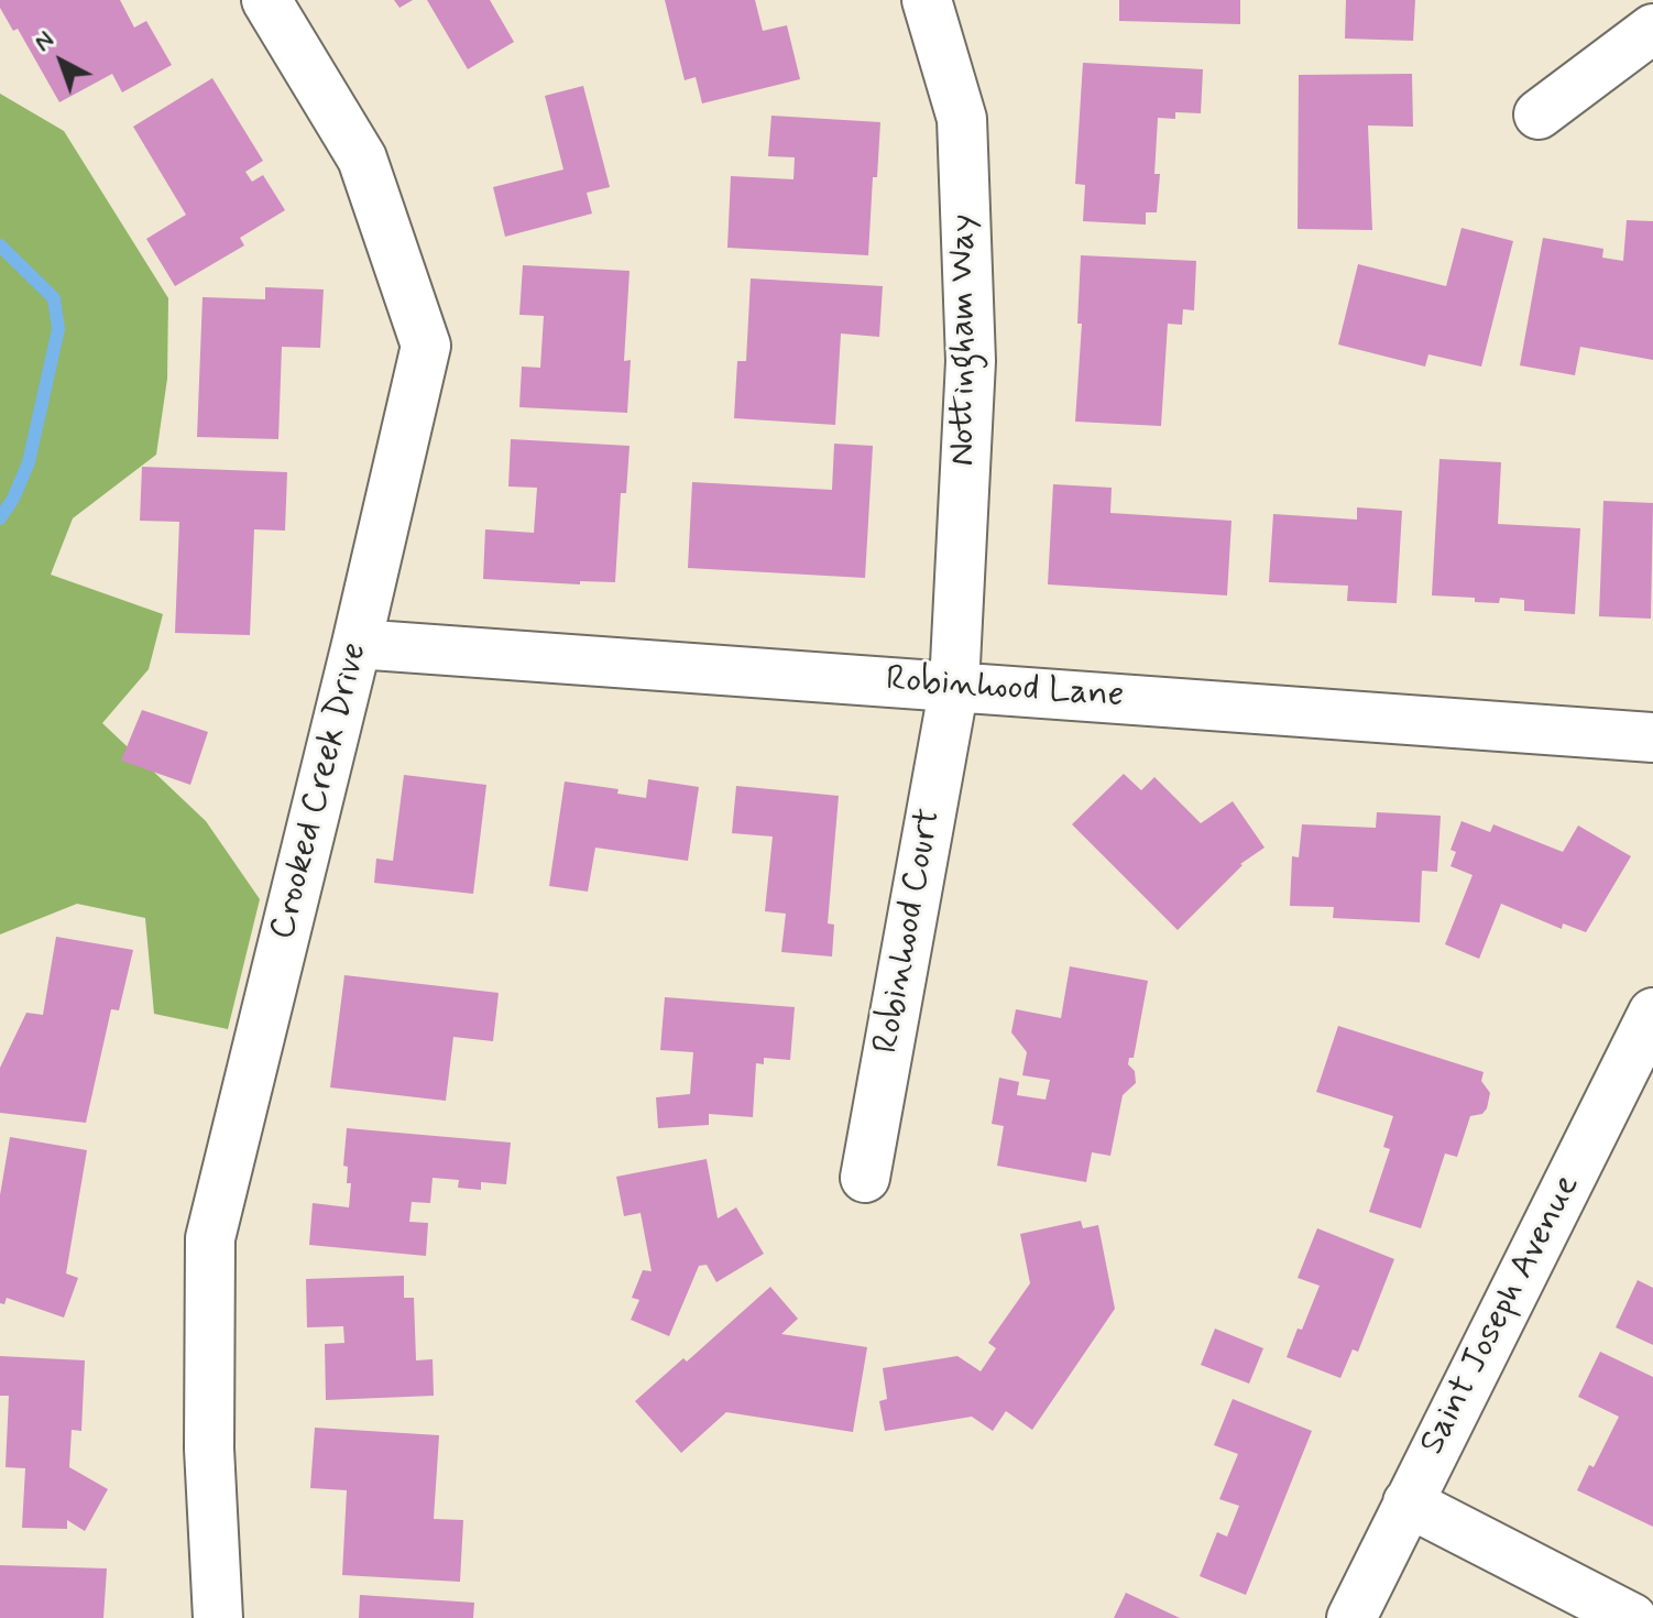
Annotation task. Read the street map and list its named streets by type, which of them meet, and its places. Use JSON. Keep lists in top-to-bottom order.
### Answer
{
  "streets": {
    "street": [
      "Nottingham Way",
      "Robinhood Lane",
      "Crooked Creek Drive",
      "Robinhood Court",
      "Saint Joseph Avenue"
    ]
  },
  "crossings": [
    ["Nottingham Way", "Robinhood Lane"],
    ["Nottingham Way", "Robinhood Court"],
    ["Robinhood Lane", "Crooked Creek Drive"],
    ["Robinhood Lane", "Robinhood Court"]
  ],
  "north": "top left"
}
